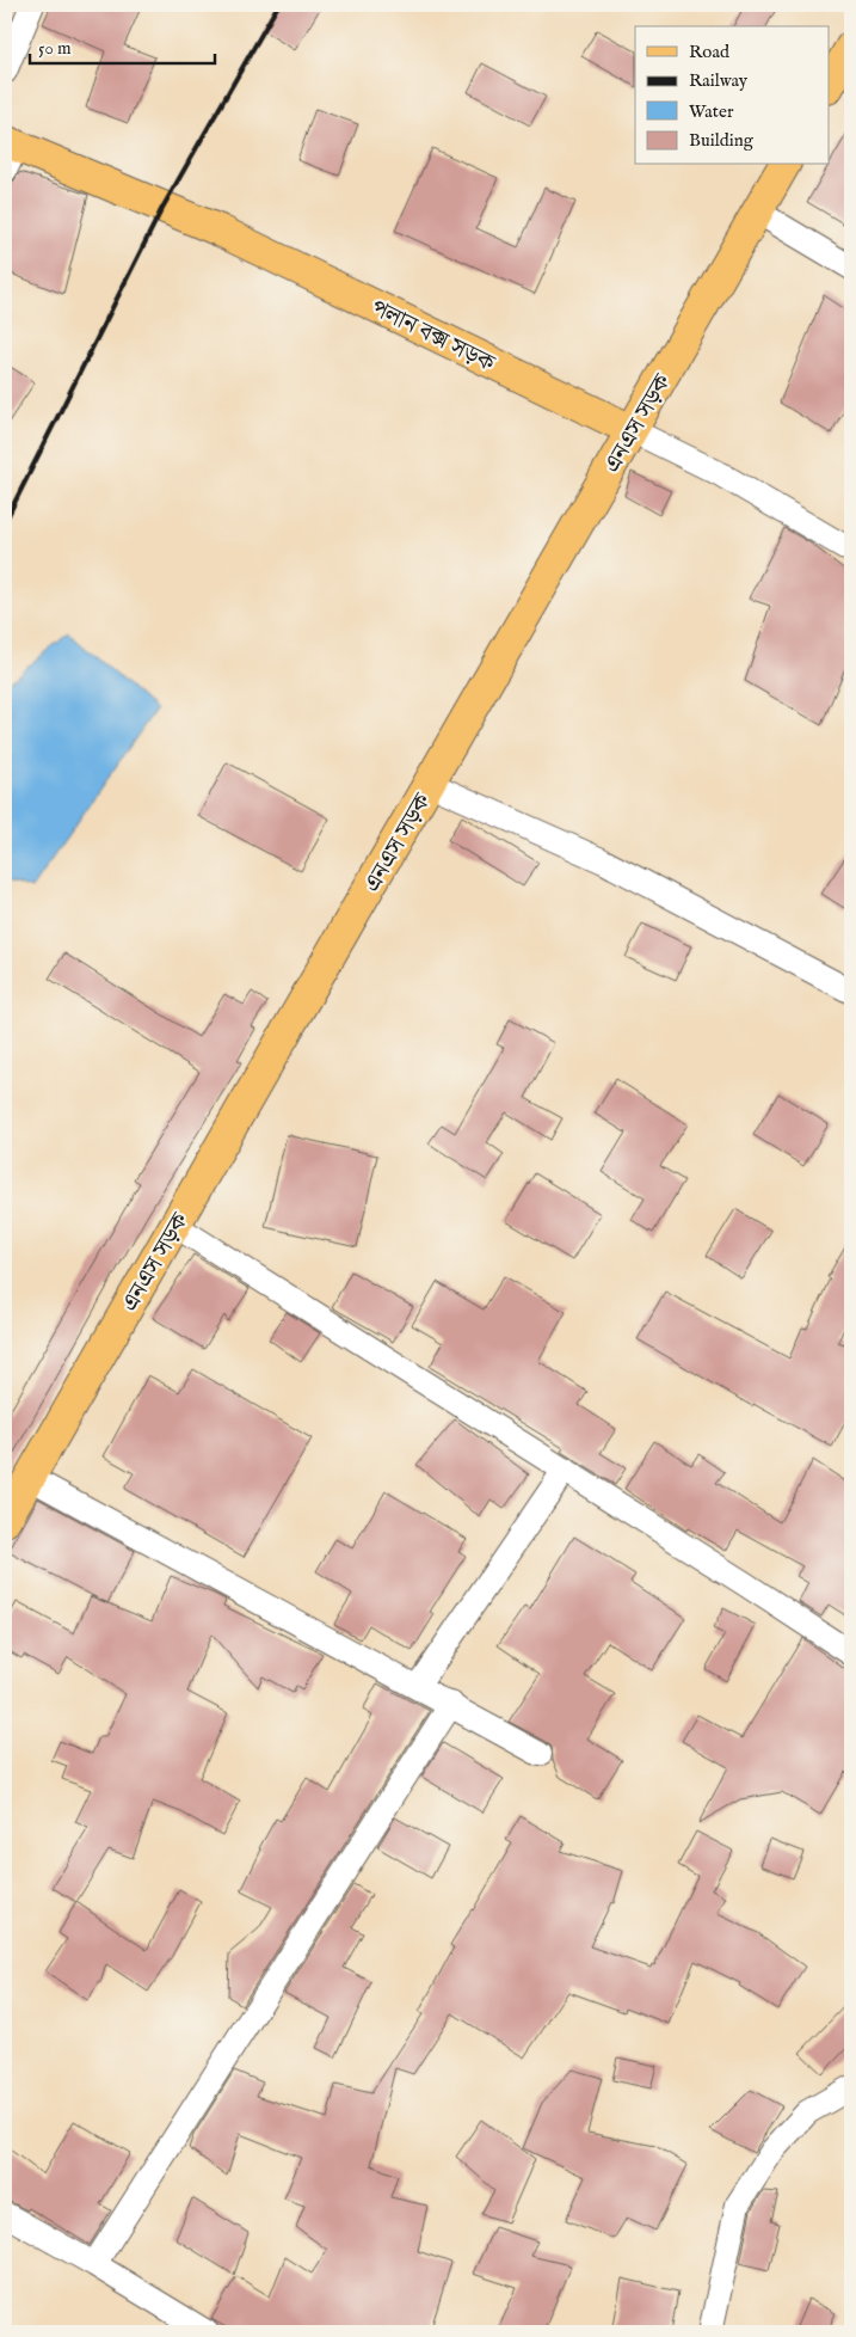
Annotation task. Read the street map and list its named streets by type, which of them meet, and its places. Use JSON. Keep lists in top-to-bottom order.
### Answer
{
  "streets": {
    "main road": ["পলান বক্স সড়ক", "এনএস সড়ক"]
  },
  "crossings": [
    ["পলান বক্স সড়ক", "এনএস সড়ক"]
  ],
  "legend": [
    "Road",
    "Railway",
    "Water",
    "Building"
  ],
  "scale_bar": "50 m"
}
